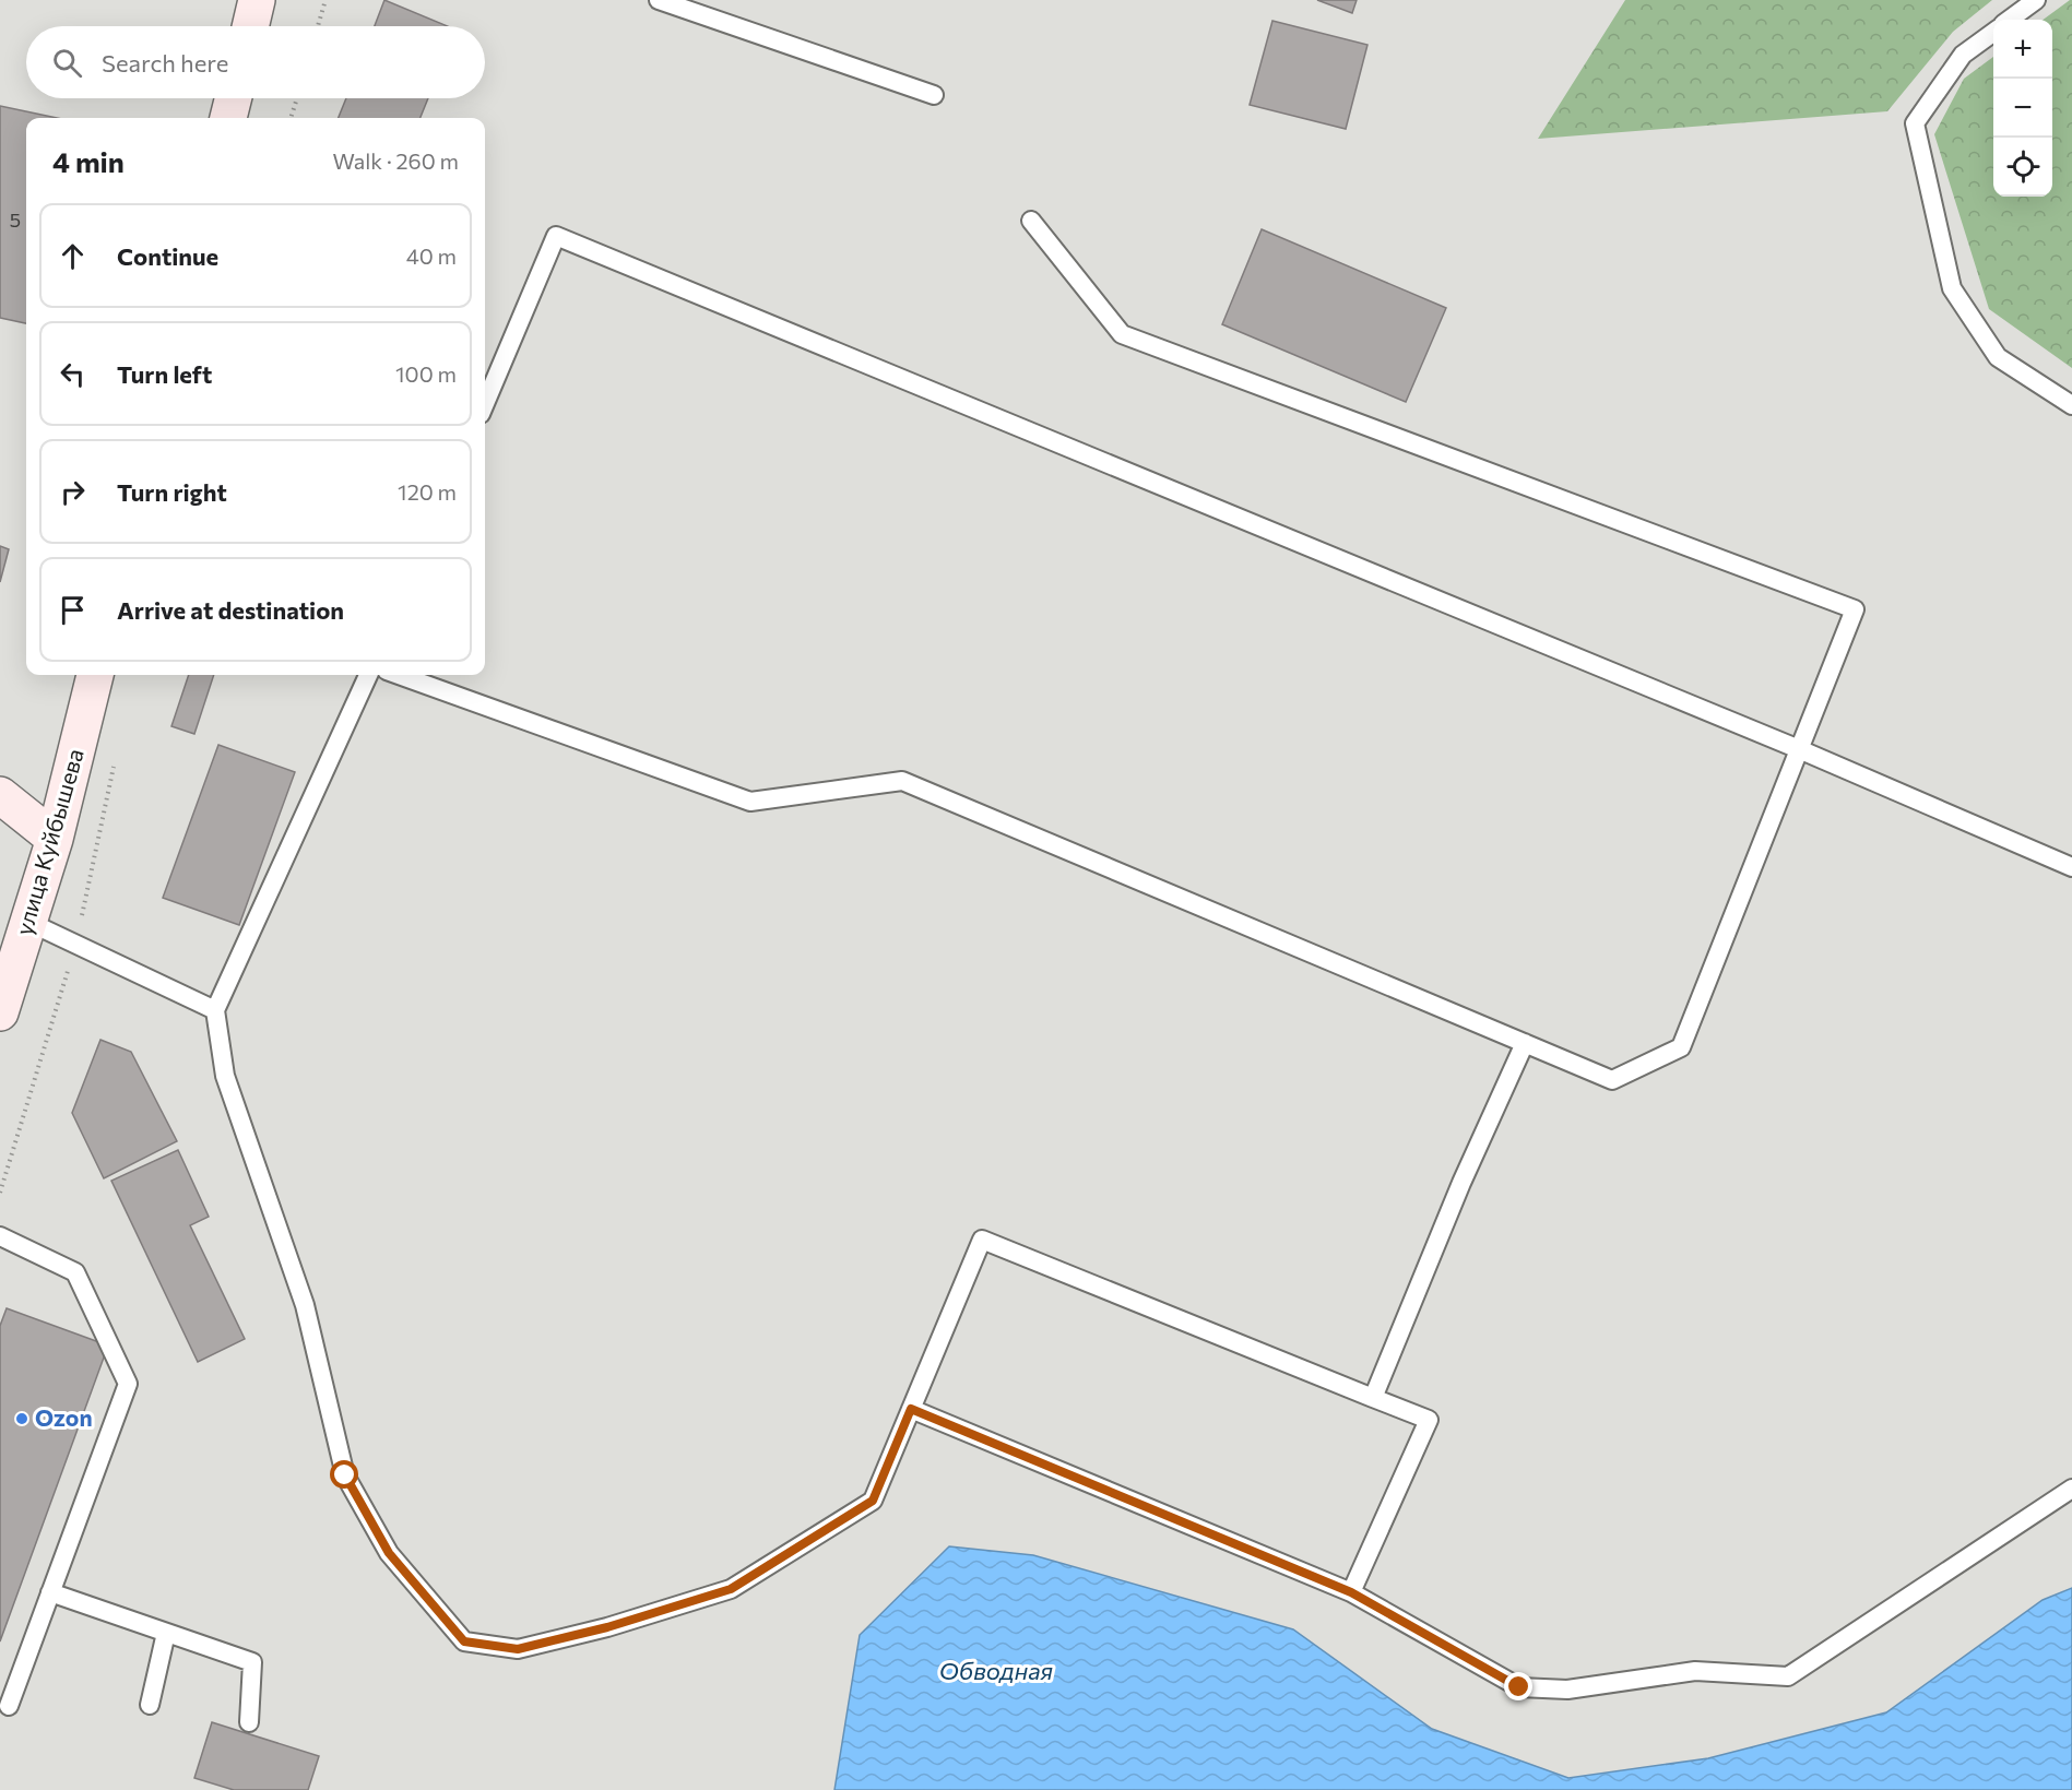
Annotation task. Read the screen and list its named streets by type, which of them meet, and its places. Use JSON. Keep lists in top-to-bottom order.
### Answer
{
  "streets": {
    "street": ["улица Куйбышева"]
  },
  "water": ["Обводная"],
  "places": ["Ozon"],
  "house_numbers": ["5"],
  "page": {
    "map_buttons": ["+", "−"],
    "search": "Search here",
    "heading": ["4 min", "Walk · 260 m"],
    "list": [
      ["Continue", "40 m"],
      ["Turn left", "100 m"],
      ["Turn right", "120 m"],
      "Arrive at destination"
    ]
  }
}
